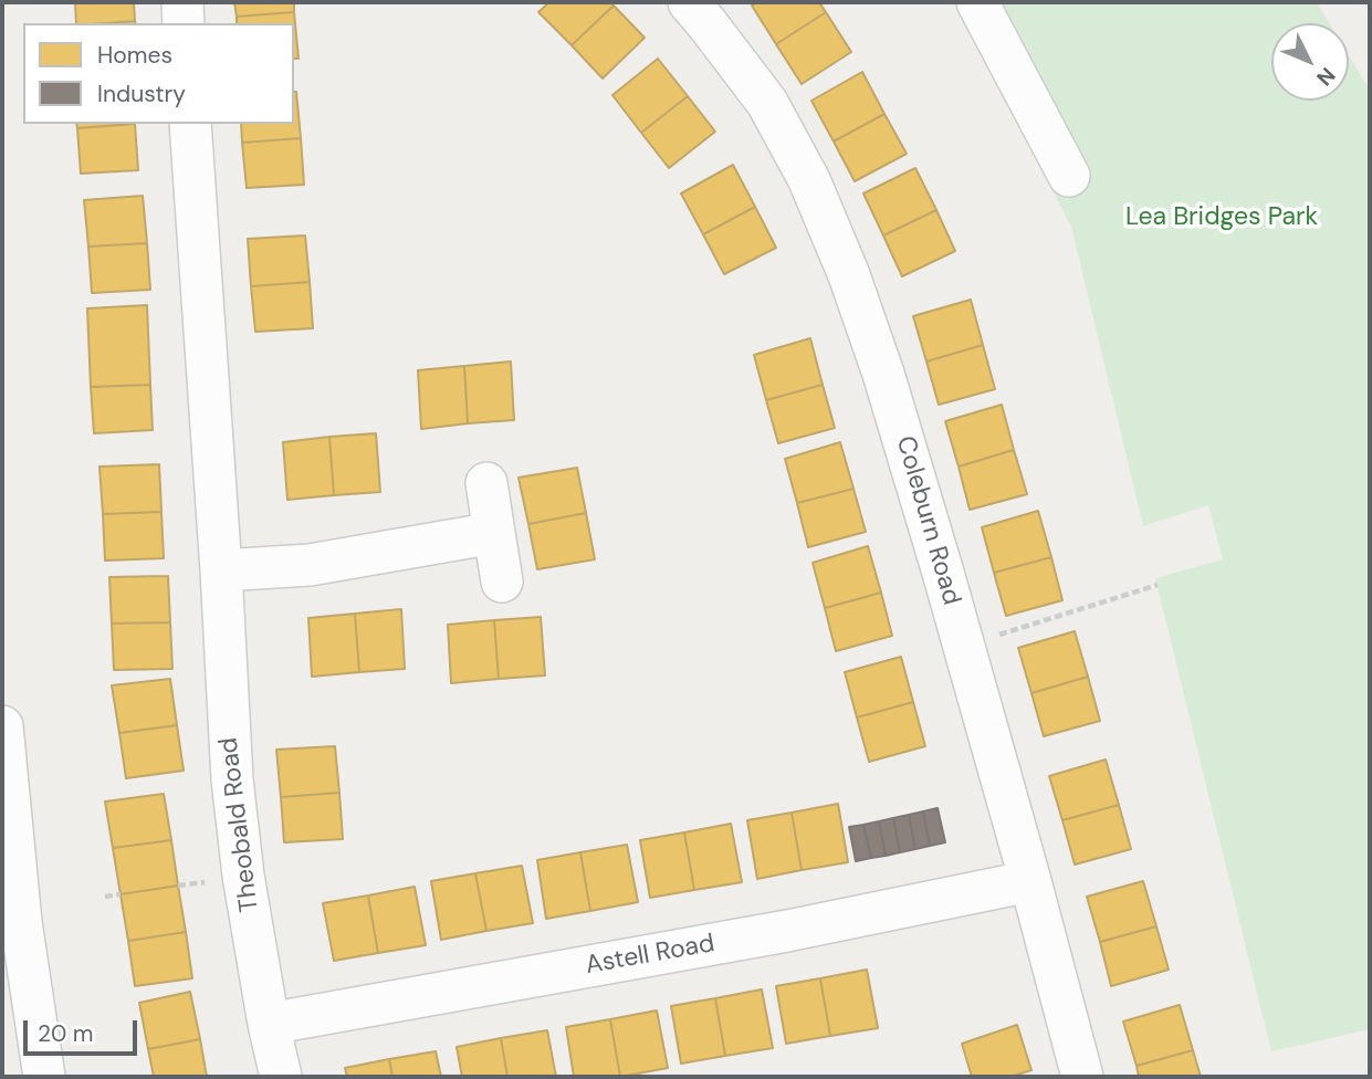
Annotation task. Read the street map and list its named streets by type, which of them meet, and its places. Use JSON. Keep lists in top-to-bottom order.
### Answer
{
  "streets": {
    "street": ["Coleburn Road", "Theobald Road", "Astell Road"]
  },
  "crossings": [
    ["Coleburn Road", "Astell Road"],
    ["Theobald Road", "Astell Road"]
  ],
  "parks": ["Lea Bridges Park"],
  "legend": ["Homes", "Industry"],
  "scale_bar": "20 m",
  "north": "bottom right"
}
